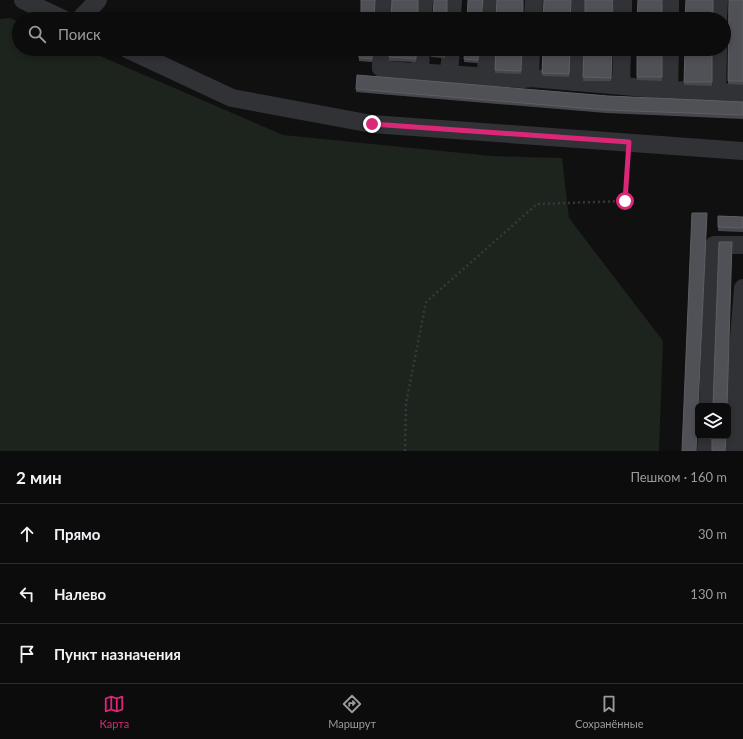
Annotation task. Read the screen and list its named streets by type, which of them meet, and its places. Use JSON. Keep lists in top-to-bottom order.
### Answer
{
  "page": {
    "search": "Поиск",
    "heading": ["2 мин", "Пешком · 160 m"],
    "list": [
      ["Прямо", "30 m"],
      ["Налево", "130 m"],
      "Пункт назначения"
    ],
    "nav": ["Карта", "Маршрут", "Сохранённые"]
  }
}
